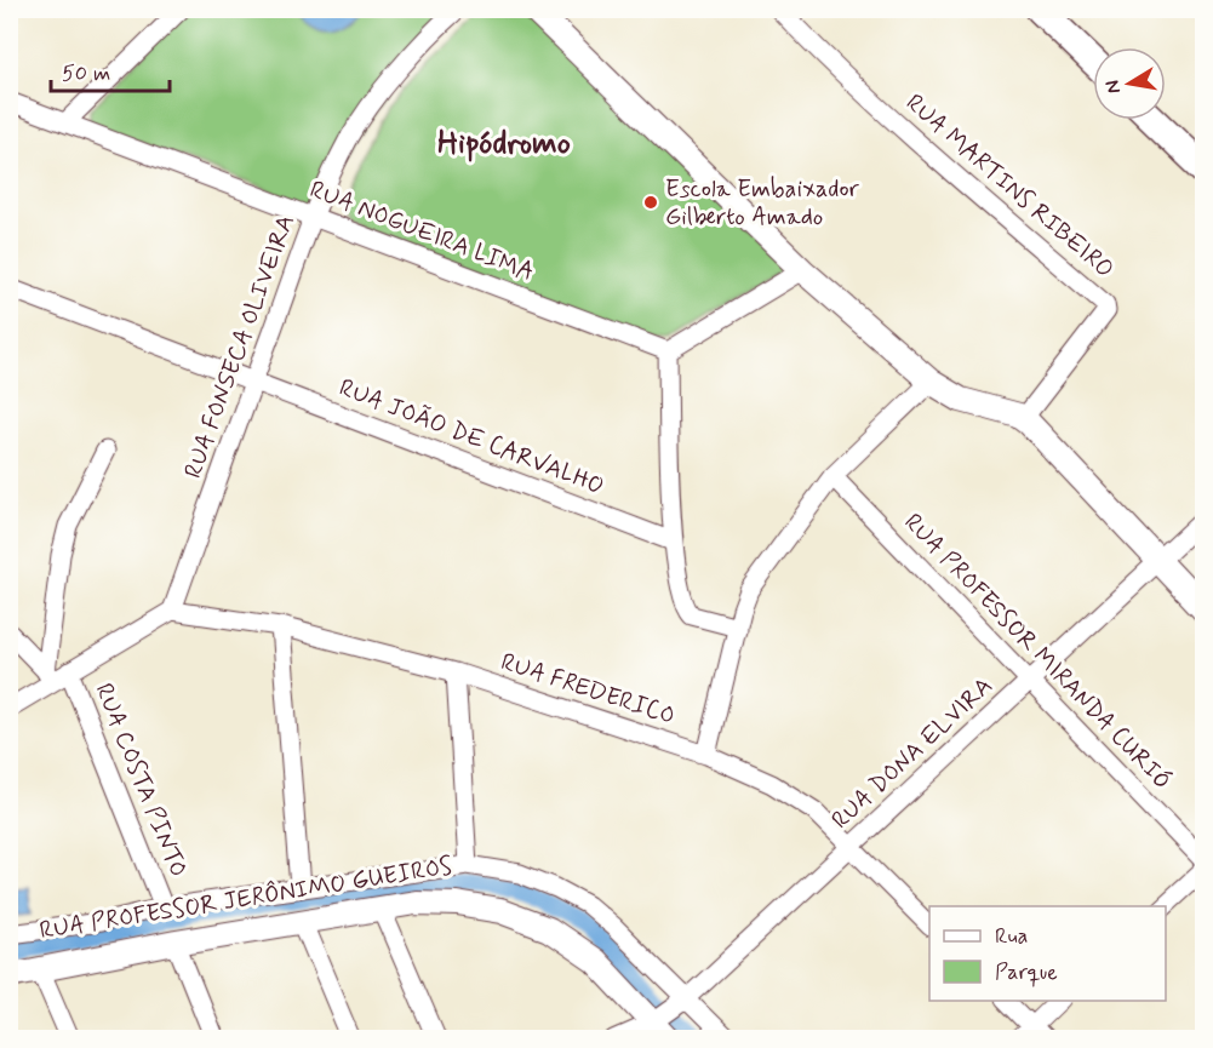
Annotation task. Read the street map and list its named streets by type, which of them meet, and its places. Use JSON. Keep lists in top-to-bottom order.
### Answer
{
  "streets": {
    "street": [
      "RUA MARTINS RIBEIRO",
      "RUA NOGUEIRA LIMA",
      "RUA FONSECA OLIVEIRA",
      "RUA JOÃO DE CARVALHO",
      "RUA PROFESSOR MIRANDA CURIÓ",
      "RUA FREDERICO",
      "RUA DONA ELVIRA",
      "RUA COSTA PINTO",
      "RUA PROFESSOR JERÔNIMO GUEIROS"
    ]
  },
  "crossings": [
    ["RUA NOGUEIRA LIMA", "RUA FONSECA OLIVEIRA"],
    ["RUA FONSECA OLIVEIRA", "RUA JOÃO DE CARVALHO"],
    ["RUA FONSECA OLIVEIRA", "RUA FREDERICO"],
    ["RUA PROFESSOR MIRANDA CURIÓ", "RUA DONA ELVIRA"],
    ["RUA FREDERICO", "RUA DONA ELVIRA"],
    ["RUA DONA ELVIRA", "RUA PROFESSOR JERÔNIMO GUEIROS"],
    ["RUA COSTA PINTO", "RUA PROFESSOR JERÔNIMO GUEIROS"]
  ],
  "districts": ["Hipódromo"],
  "places": ["Escola Embaixador Gilberto Amado"],
  "legend": ["Rua", "Parque"],
  "scale_bar": "50 m",
  "north": "left"
}
